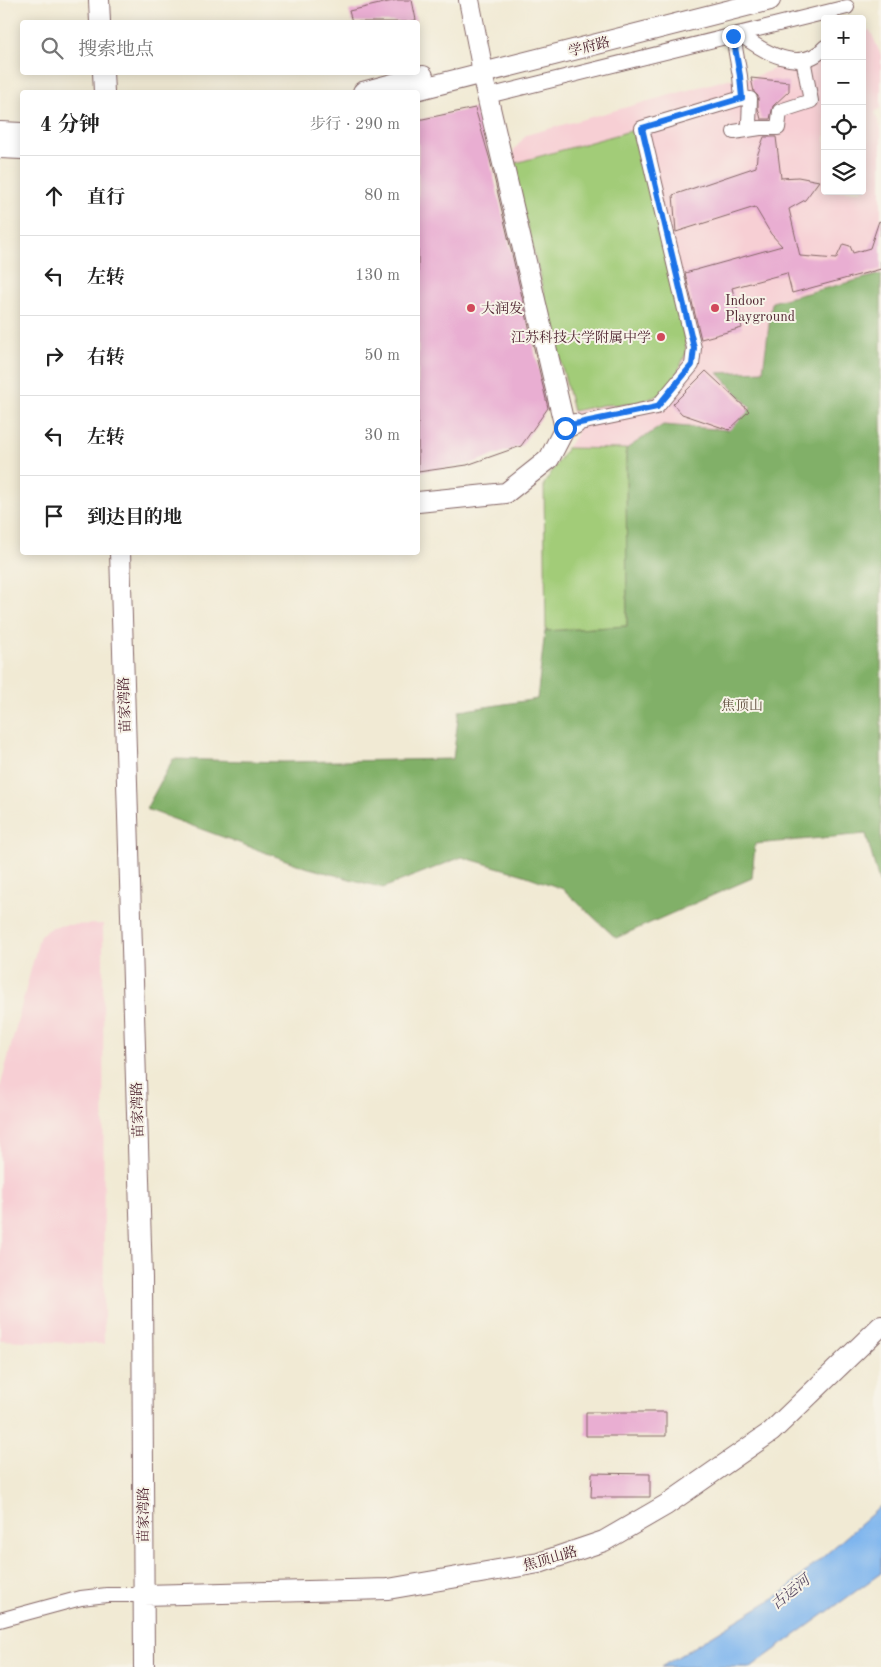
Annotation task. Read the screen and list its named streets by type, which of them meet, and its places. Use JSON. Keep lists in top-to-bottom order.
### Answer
{
  "streets": {
    "street": ["学府路", "苗家湾路", "焦顶山路"]
  },
  "crossings": [
    ["苗家湾路", "焦顶山路"]
  ],
  "water": ["古运河"],
  "parks": ["焦顶山"],
  "places": ["大润发", "Indoor Playground", "江苏科技大学附属中学"],
  "page": {
    "map_buttons": ["+", "−"],
    "search": "搜索地点",
    "heading": ["4 分钟", "步行 · 290 m"],
    "list": [
      ["直行", "80 m"],
      ["左转", "130 m"],
      ["右转", "50 m"],
      ["左转", "30 m"],
      "到达目的地"
    ]
  }
}
